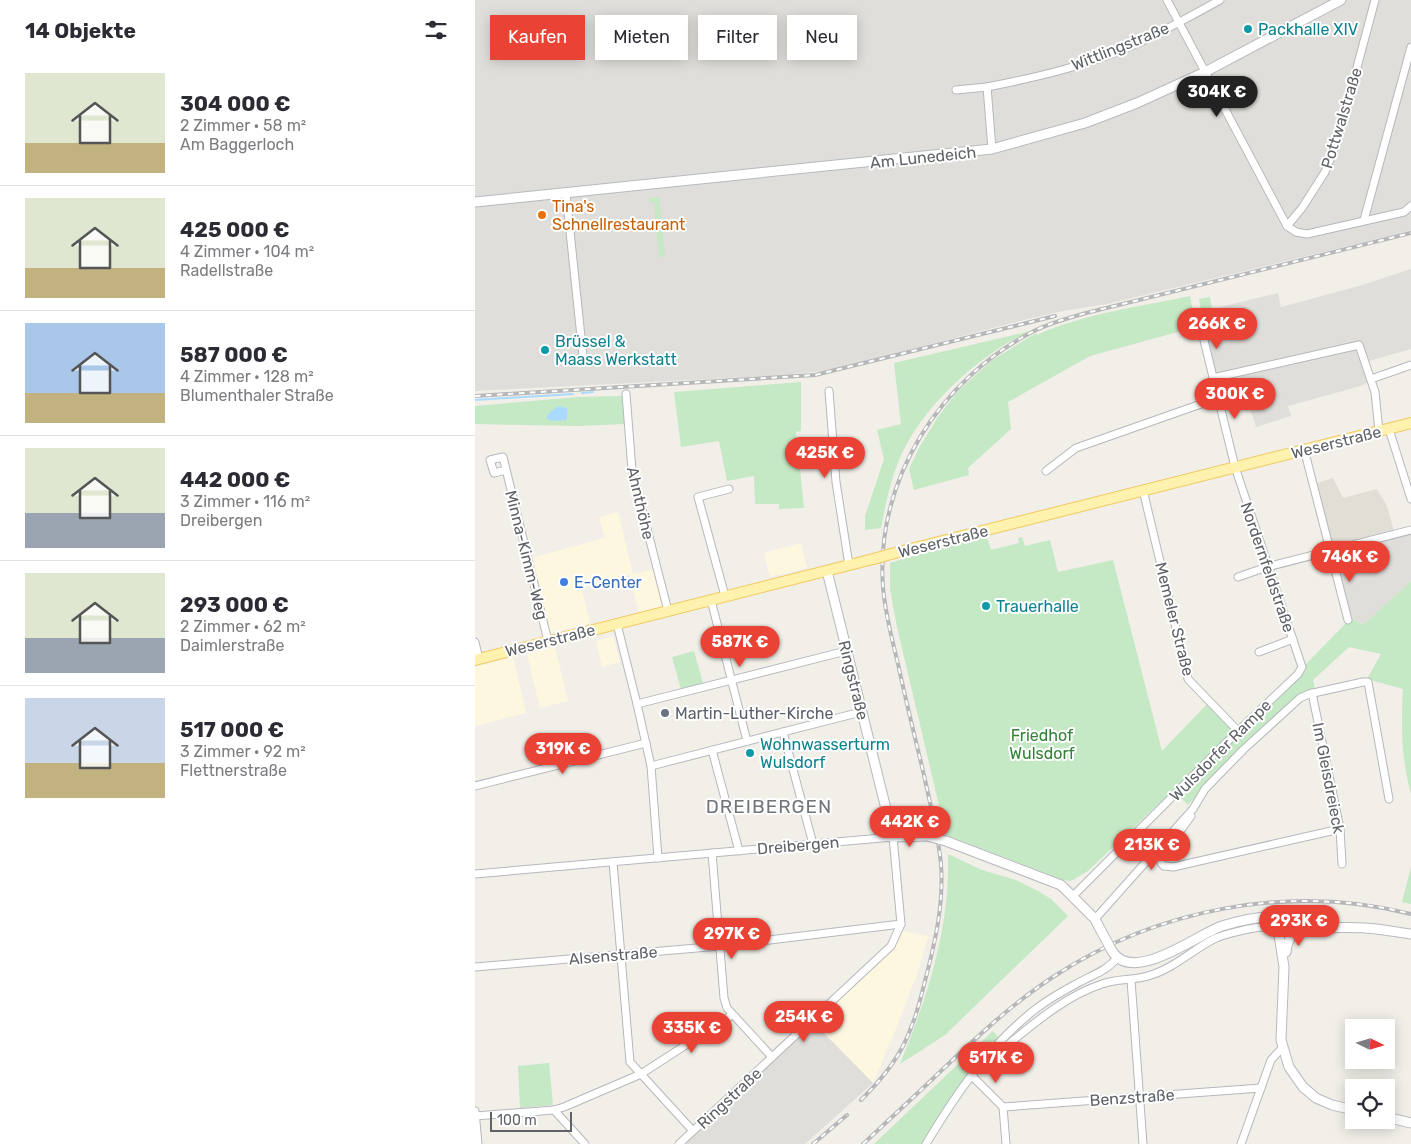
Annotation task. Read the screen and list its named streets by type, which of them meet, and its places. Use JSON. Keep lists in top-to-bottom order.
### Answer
{
  "streets": {
    "main road": ["Weserstraße"],
    "street": [
      "Wittlingstraße",
      "Pottwalstraße",
      "Am Lunedeich",
      "Ahnthöhe",
      "Minna-Kimm-Weg",
      "Nordernfeldstraße",
      "Memeler Straße",
      "Ringstraße",
      "Wulsdorfer Rampe",
      "Im Gleisdreieck",
      "Dreibergen",
      "Alsenstraße",
      "Benzstraße"
    ]
  },
  "crossings": [
    ["Weserstraße", "Ahnthöhe"],
    ["Weserstraße", "Minna-Kimm-Weg"],
    ["Weserstraße", "Nordernfeldstraße"],
    ["Weserstraße", "Memeler Straße"],
    ["Weserstraße", "Ringstraße"],
    ["Nordernfeldstraße", "Wulsdorfer Rampe"],
    ["Memeler Straße", "Wulsdorfer Rampe"],
    ["Ringstraße", "Dreibergen"],
    ["Ringstraße", "Alsenstraße"],
    ["Wulsdorfer Rampe", "Dreibergen"]
  ],
  "districts": ["DREIBERGEN"],
  "parks": ["Friedhof Wulsdorf"],
  "places": [
    "Packhalle XIV",
    "Tina's Schnellrestaurant",
    "Brüssel & Maass Werkstatt",
    "E-Center",
    "Trauerhalle",
    "Martin-Luther-Kirche",
    "Wohnwasserturm Wulsdorf"
  ],
  "scale_bar": "100 m",
  "north": "right",
  "page": {
    "heading": "14 Objekte",
    "chip": [
      "Kaufen",
      "Mieten",
      "Filter",
      "Neu"
    ],
    "list": [
      {
        "name": "304 000 €",
        "note": "2 Zimmer · 58 m² · Am Baggerloch"
      },
      {
        "name": "425 000 €",
        "note": "4 Zimmer · 104 m² · Radellstraße"
      },
      {
        "name": "587 000 €",
        "note": "4 Zimmer · 128 m² · Blumenthaler Straße"
      },
      {
        "name": "442 000 €",
        "note": "3 Zimmer · 116 m² · Dreibergen"
      },
      {
        "name": "293 000 €",
        "note": "2 Zimmer · 62 m² · Daimlerstraße"
      },
      {
        "name": "517 000 €",
        "note": "3 Zimmer · 92 m² · Flettnerstraße"
      }
    ],
    "price": [
      "304K €",
      "266K €",
      "300K €",
      "425K €",
      "746K €",
      "587K €",
      "319K €",
      "442K €",
      "213K €",
      "293K €",
      "297K €",
      "254K €",
      "335K €",
      "517K €"
    ],
    "scale": "100 m"
  }
}
